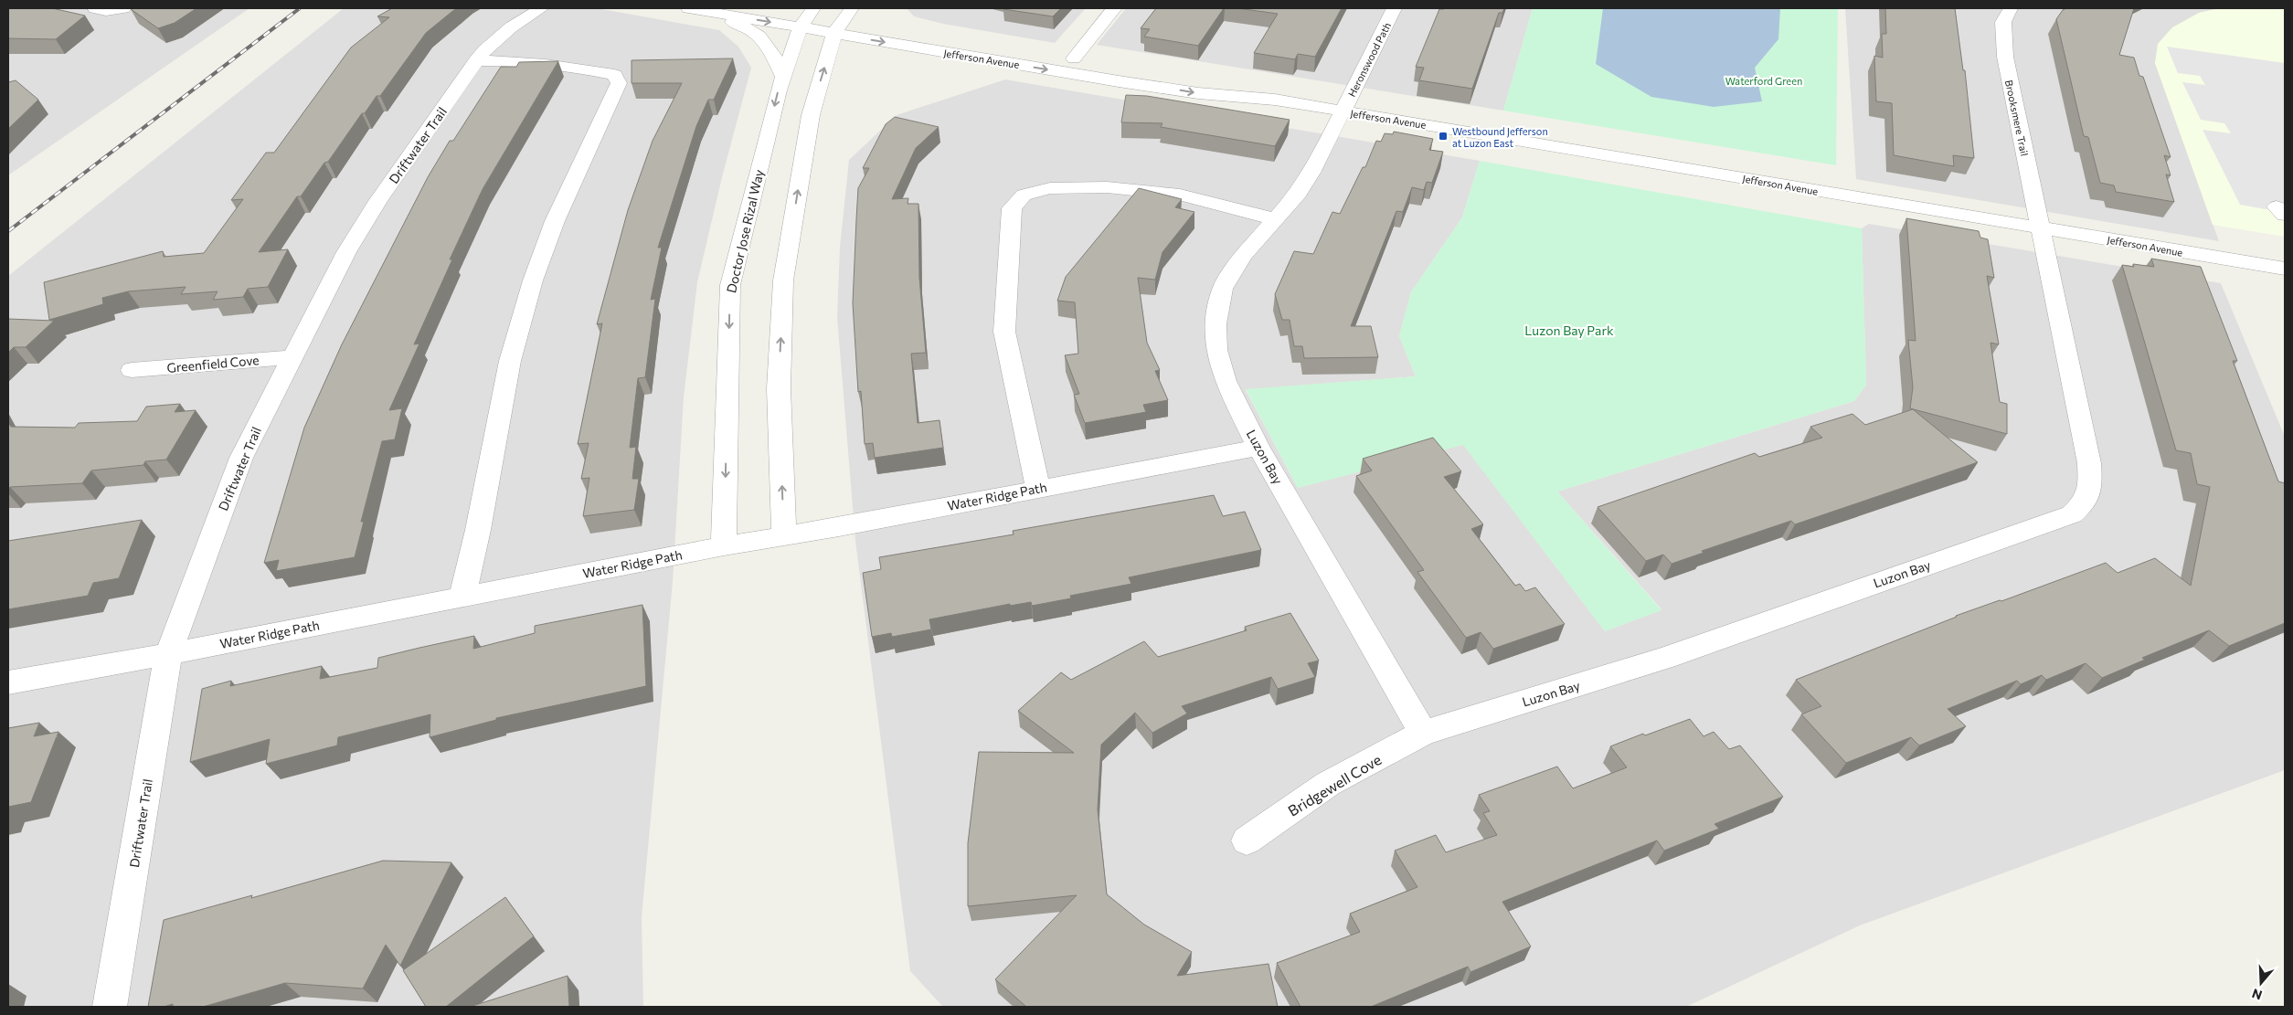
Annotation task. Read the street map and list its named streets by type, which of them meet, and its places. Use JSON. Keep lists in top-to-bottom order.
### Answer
{
  "streets": {
    "street": [
      "Jefferson Avenue",
      "Heronswood Path",
      "Brooksmere Trail",
      "Driftwater Trail",
      "Doctor Jose Rizal Way",
      "Greenfield Cove",
      "Luzon Bay",
      "Water Ridge Path",
      "Bridgewell Cove"
    ]
  },
  "crossings": [
    ["Jefferson Avenue", "Heronswood Path"],
    ["Jefferson Avenue", "Brooksmere Trail"],
    ["Jefferson Avenue", "Doctor Jose Rizal Way"],
    ["Jefferson Avenue", "Luzon Bay"],
    ["Heronswood Path", "Luzon Bay"],
    ["Brooksmere Trail", "Luzon Bay"],
    ["Driftwater Trail", "Greenfield Cove"],
    ["Driftwater Trail", "Water Ridge Path"],
    ["Doctor Jose Rizal Way", "Water Ridge Path"],
    ["Luzon Bay", "Water Ridge Path"],
    ["Luzon Bay", "Bridgewell Cove"]
  ],
  "parks": ["Waterford Green", "Luzon Bay Park"],
  "places": {
    "transit": ["Westbound Jefferson at Luzon East"]
  },
  "north": "bottom"
}
